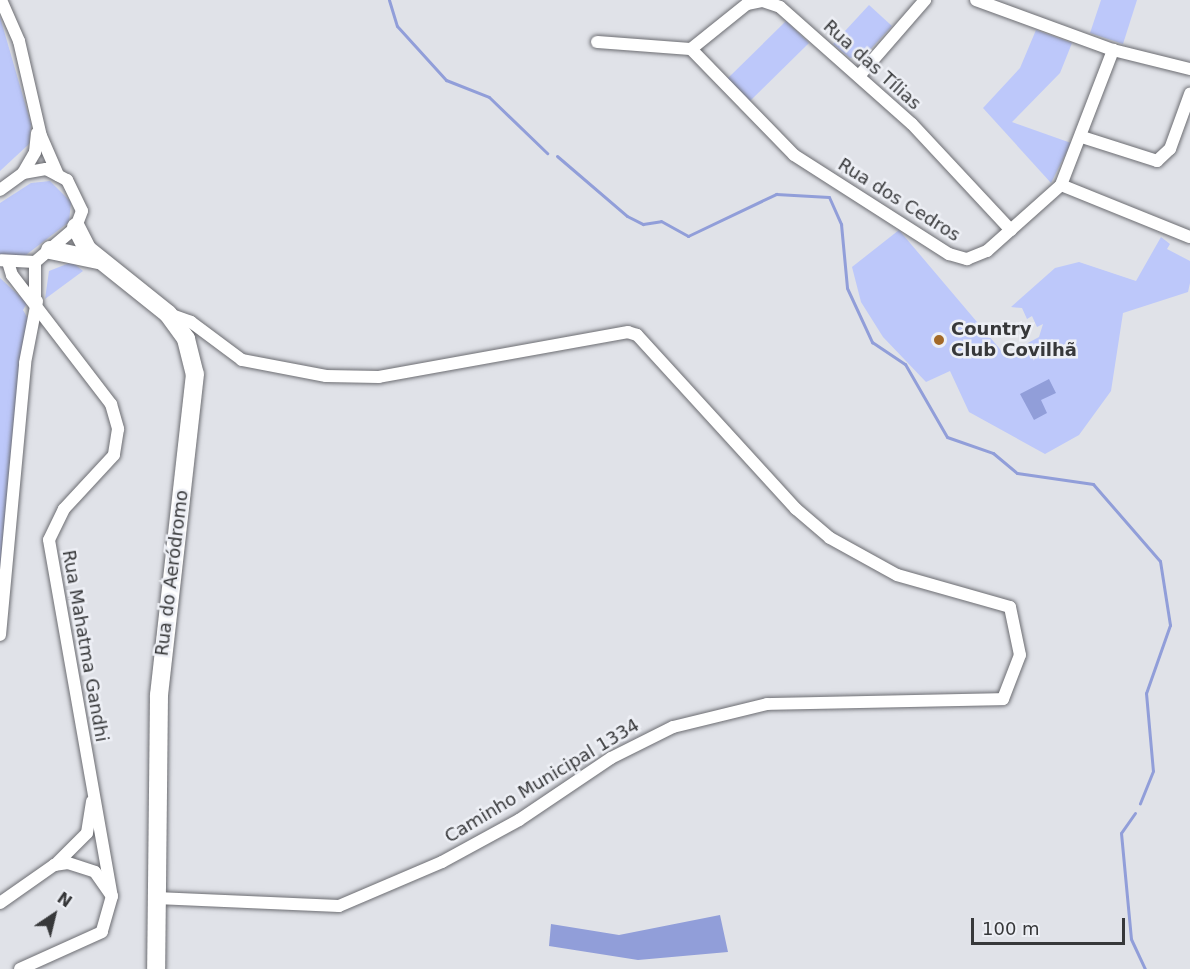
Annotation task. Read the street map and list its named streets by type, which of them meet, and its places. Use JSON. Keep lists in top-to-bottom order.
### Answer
{
  "streets": {
    "main road": ["Rua do Aeródromo"],
    "street": [
      "Rua das Tílias",
      "Rua dos Cedros",
      "Rua Mahatma Gandhi",
      "Caminho Municipal 1334"
    ]
  },
  "crossings": [
    ["Rua das Tílias", "Rua dos Cedros"],
    ["Rua do Aeródromo", "Caminho Municipal 1334"]
  ],
  "places": ["Country Club Covilhã"],
  "scale_bar": "100 m",
  "north": "top right"
}
